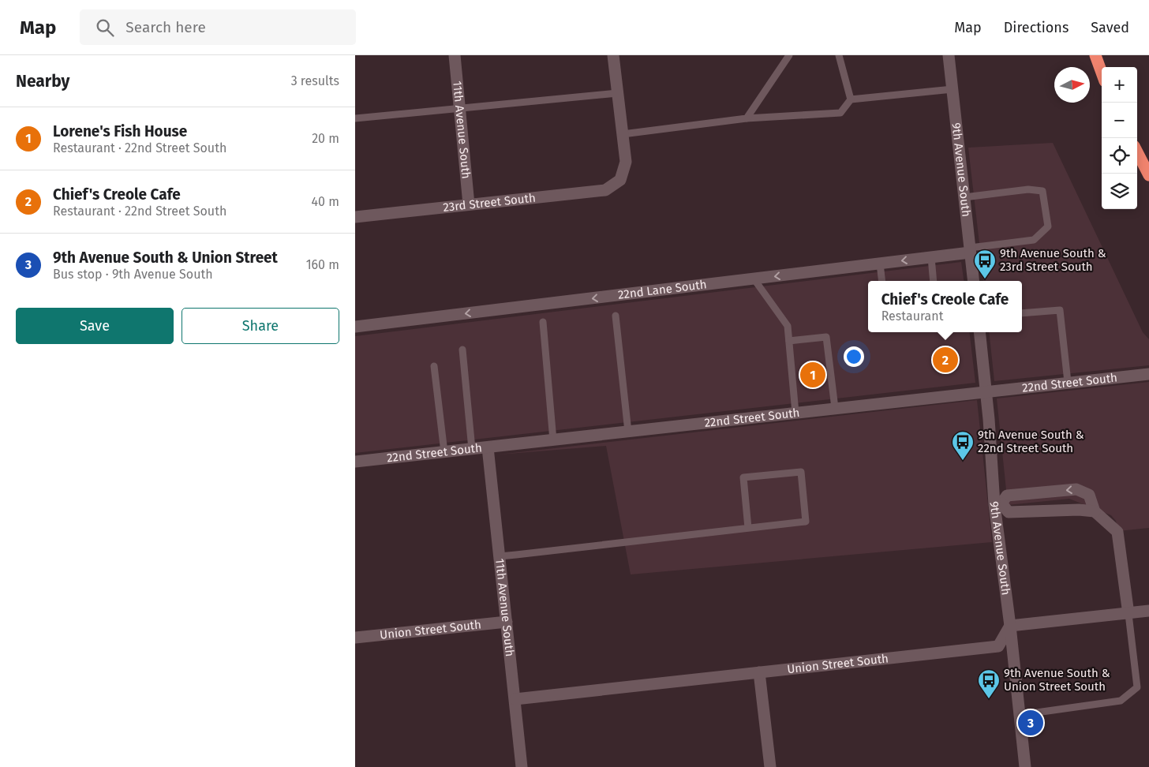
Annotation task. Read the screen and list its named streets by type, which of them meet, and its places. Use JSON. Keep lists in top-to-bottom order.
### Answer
{
  "streets": {
    "street": [
      "11th Avenue South",
      "9th Avenue South",
      "23rd Street South",
      "22nd Lane South",
      "22nd Street South",
      "Union Street South"
    ]
  },
  "crossings": [
    ["11th Avenue South", "23rd Street South"],
    ["11th Avenue South", "22nd Street South"],
    ["11th Avenue South", "Union Street South"],
    ["9th Avenue South", "22nd Lane South"],
    ["9th Avenue South", "22nd Street South"],
    ["9th Avenue South", "Union Street South"]
  ],
  "one_way": ["22nd Lane South"],
  "places": {
    "bus stop": ["9th Avenue South & 23rd Street South", "9th Avenue South & 22nd Street South", "9th Avenue South & Union Street South"]
  },
  "north": "right",
  "page": {
    "header": "Map",
    "search": "Search here",
    "nav": ["Map", "Directions", "Saved"],
    "heading": ["Nearby", "3 results"],
    "map_buttons": ["+", "−"],
    "list": [
      {
        "mark": "1",
        "name": "Lorene's Fish House",
        "note": "Restaurant · 22nd Street South",
        "value": "20 m"
      },
      {
        "mark": "2",
        "name": "Chief's Creole Cafe",
        "note": "Restaurant · 22nd Street South",
        "value": "40 m"
      },
      {
        "mark": "3",
        "name": "9th Avenue South & Union Street",
        "note": "Bus stop · 9th Avenue South",
        "value": "160 m"
      }
    ],
    "popup": ["Chief's Creole Cafe", "Restaurant"],
    "buttons": ["Save", "Share"],
    "pins": ["2", "1", "3"]
  }
}
